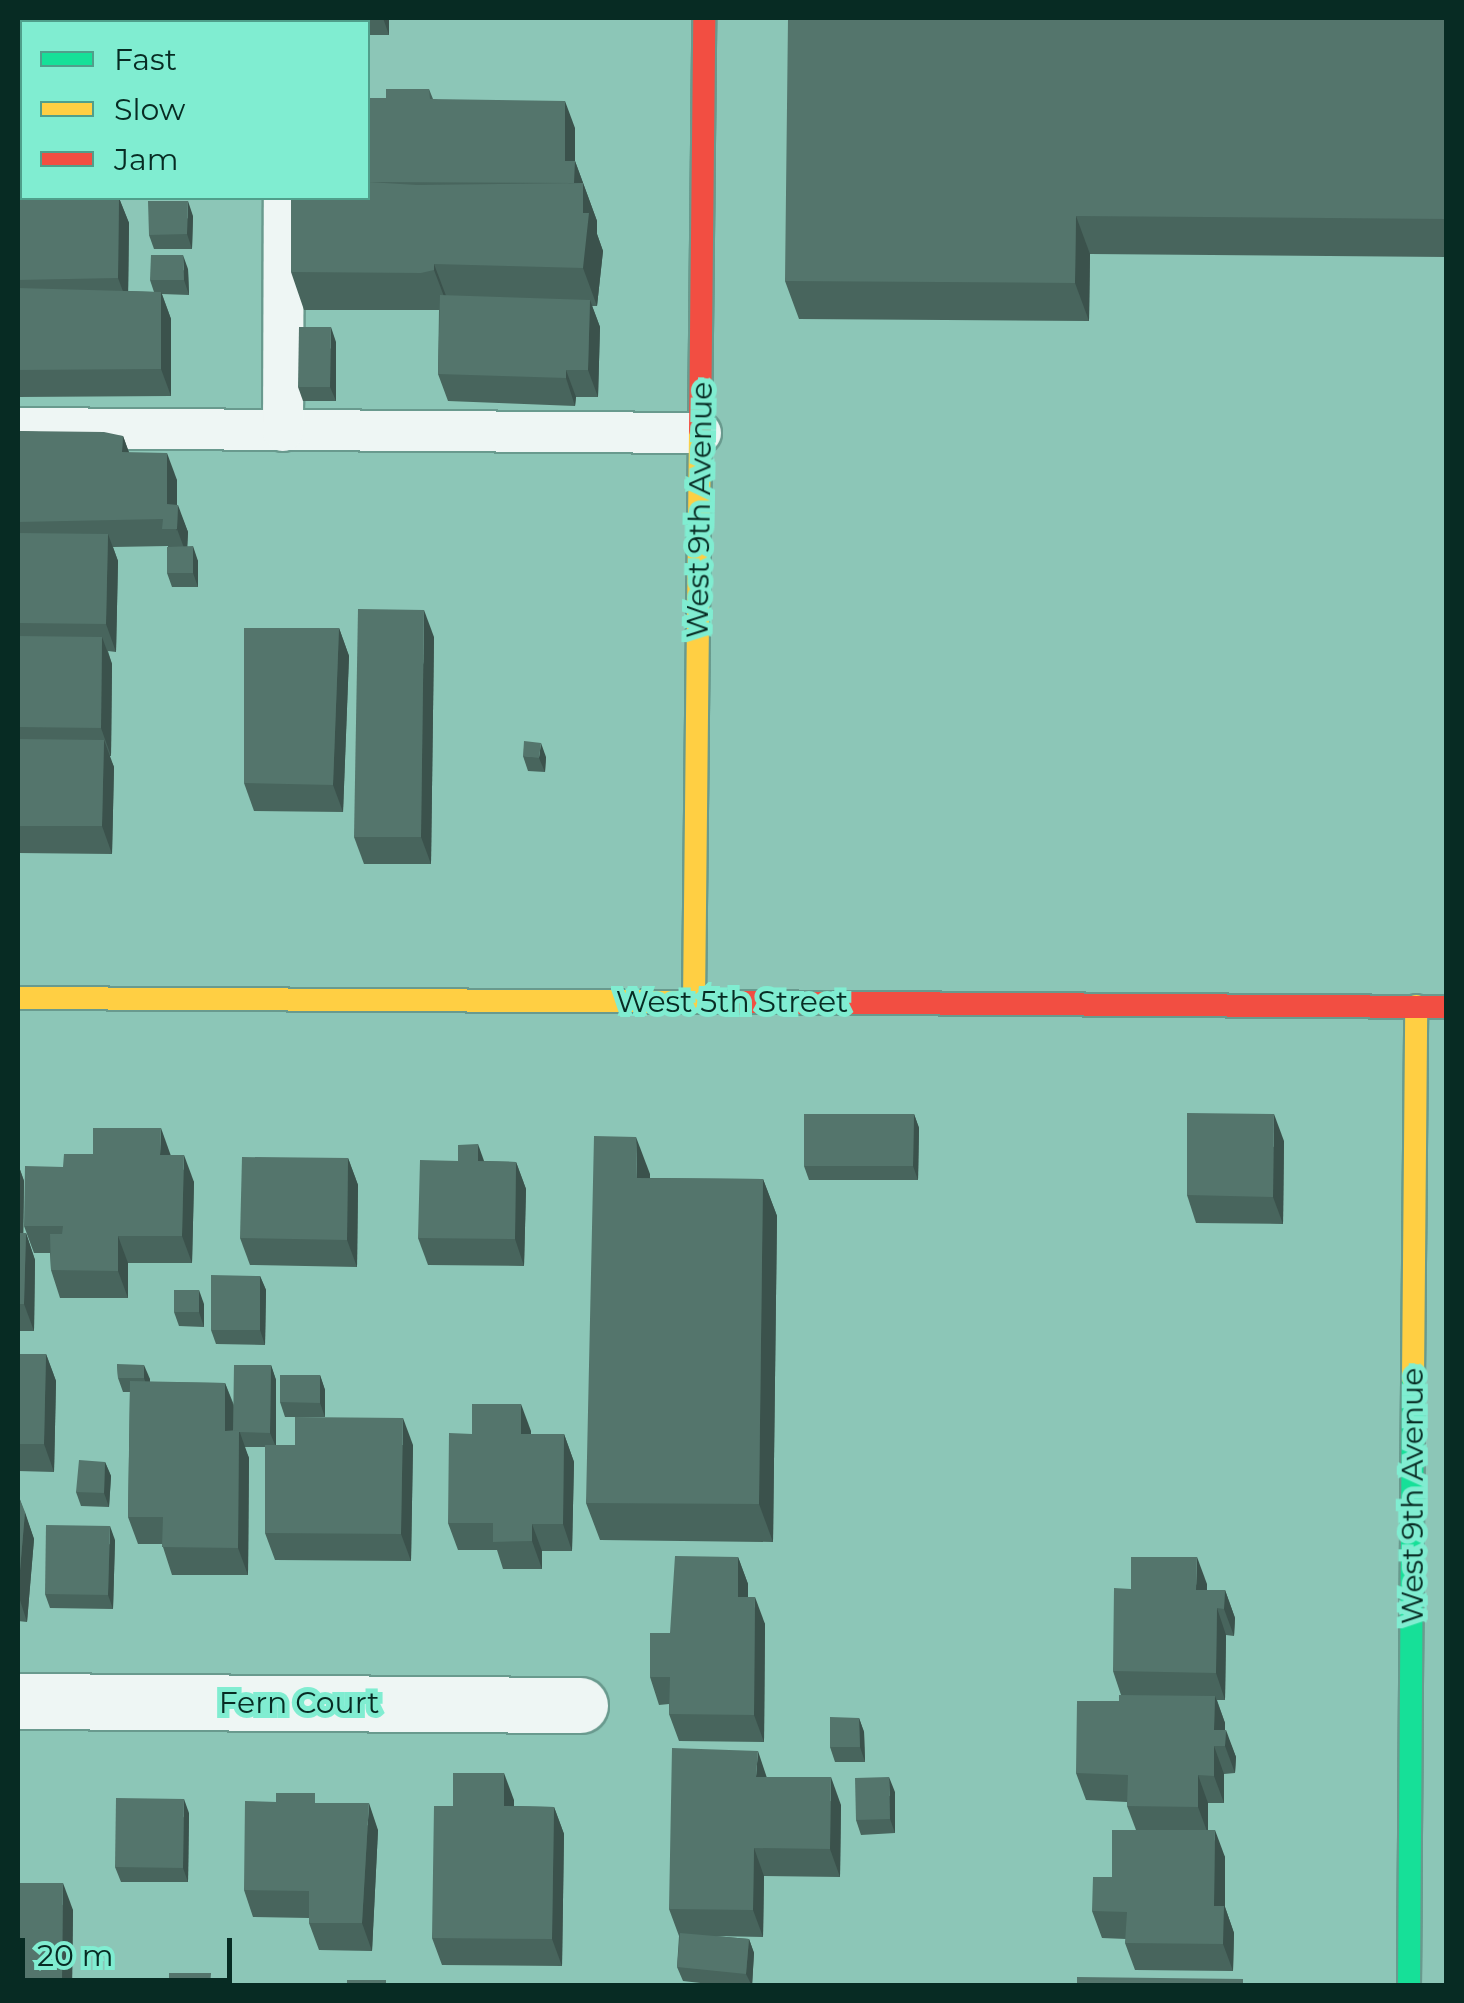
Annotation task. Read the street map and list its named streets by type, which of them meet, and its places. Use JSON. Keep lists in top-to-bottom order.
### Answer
{
  "streets": {
    "street": ["West 9th Avenue", "West 5th Street", "Fern Court"]
  },
  "crossings": [
    ["West 9th Avenue", "West 5th Street"]
  ],
  "legend": ["Fast", "Slow", "Jam"],
  "scale_bar": "20 m"
}
